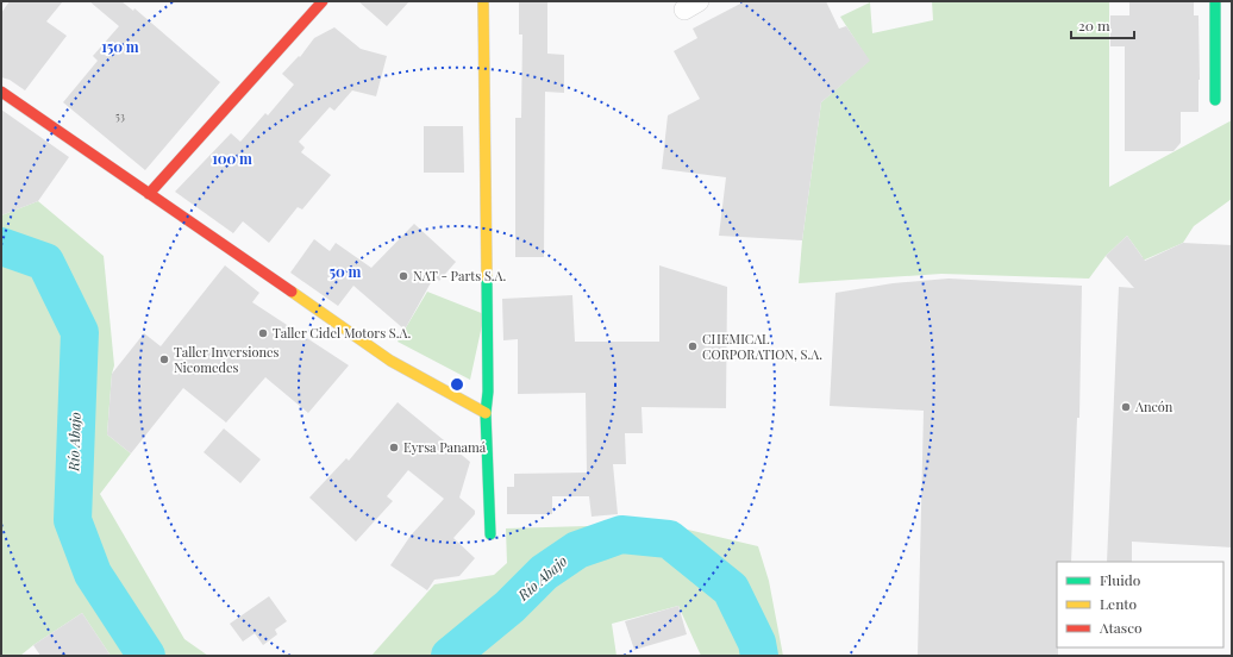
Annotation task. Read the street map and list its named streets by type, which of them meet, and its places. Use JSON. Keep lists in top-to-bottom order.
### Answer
{
  "water": ["Río Abajo"],
  "places": [
    "NAT - Parts S.A.",
    "Taller Cidel Motors S.A.",
    "CHEMICAL CORPORATION, S.A.",
    "Taller Inversiones Nicomedes",
    "Ancón",
    "Eyrsa Panamá"
  ],
  "house_numbers": ["53"],
  "legend": ["Fluido", "Lento", "Atasco"],
  "scale_bar": "20 m",
  "rings": ["150 m", "100 m", "50 m"]
}
